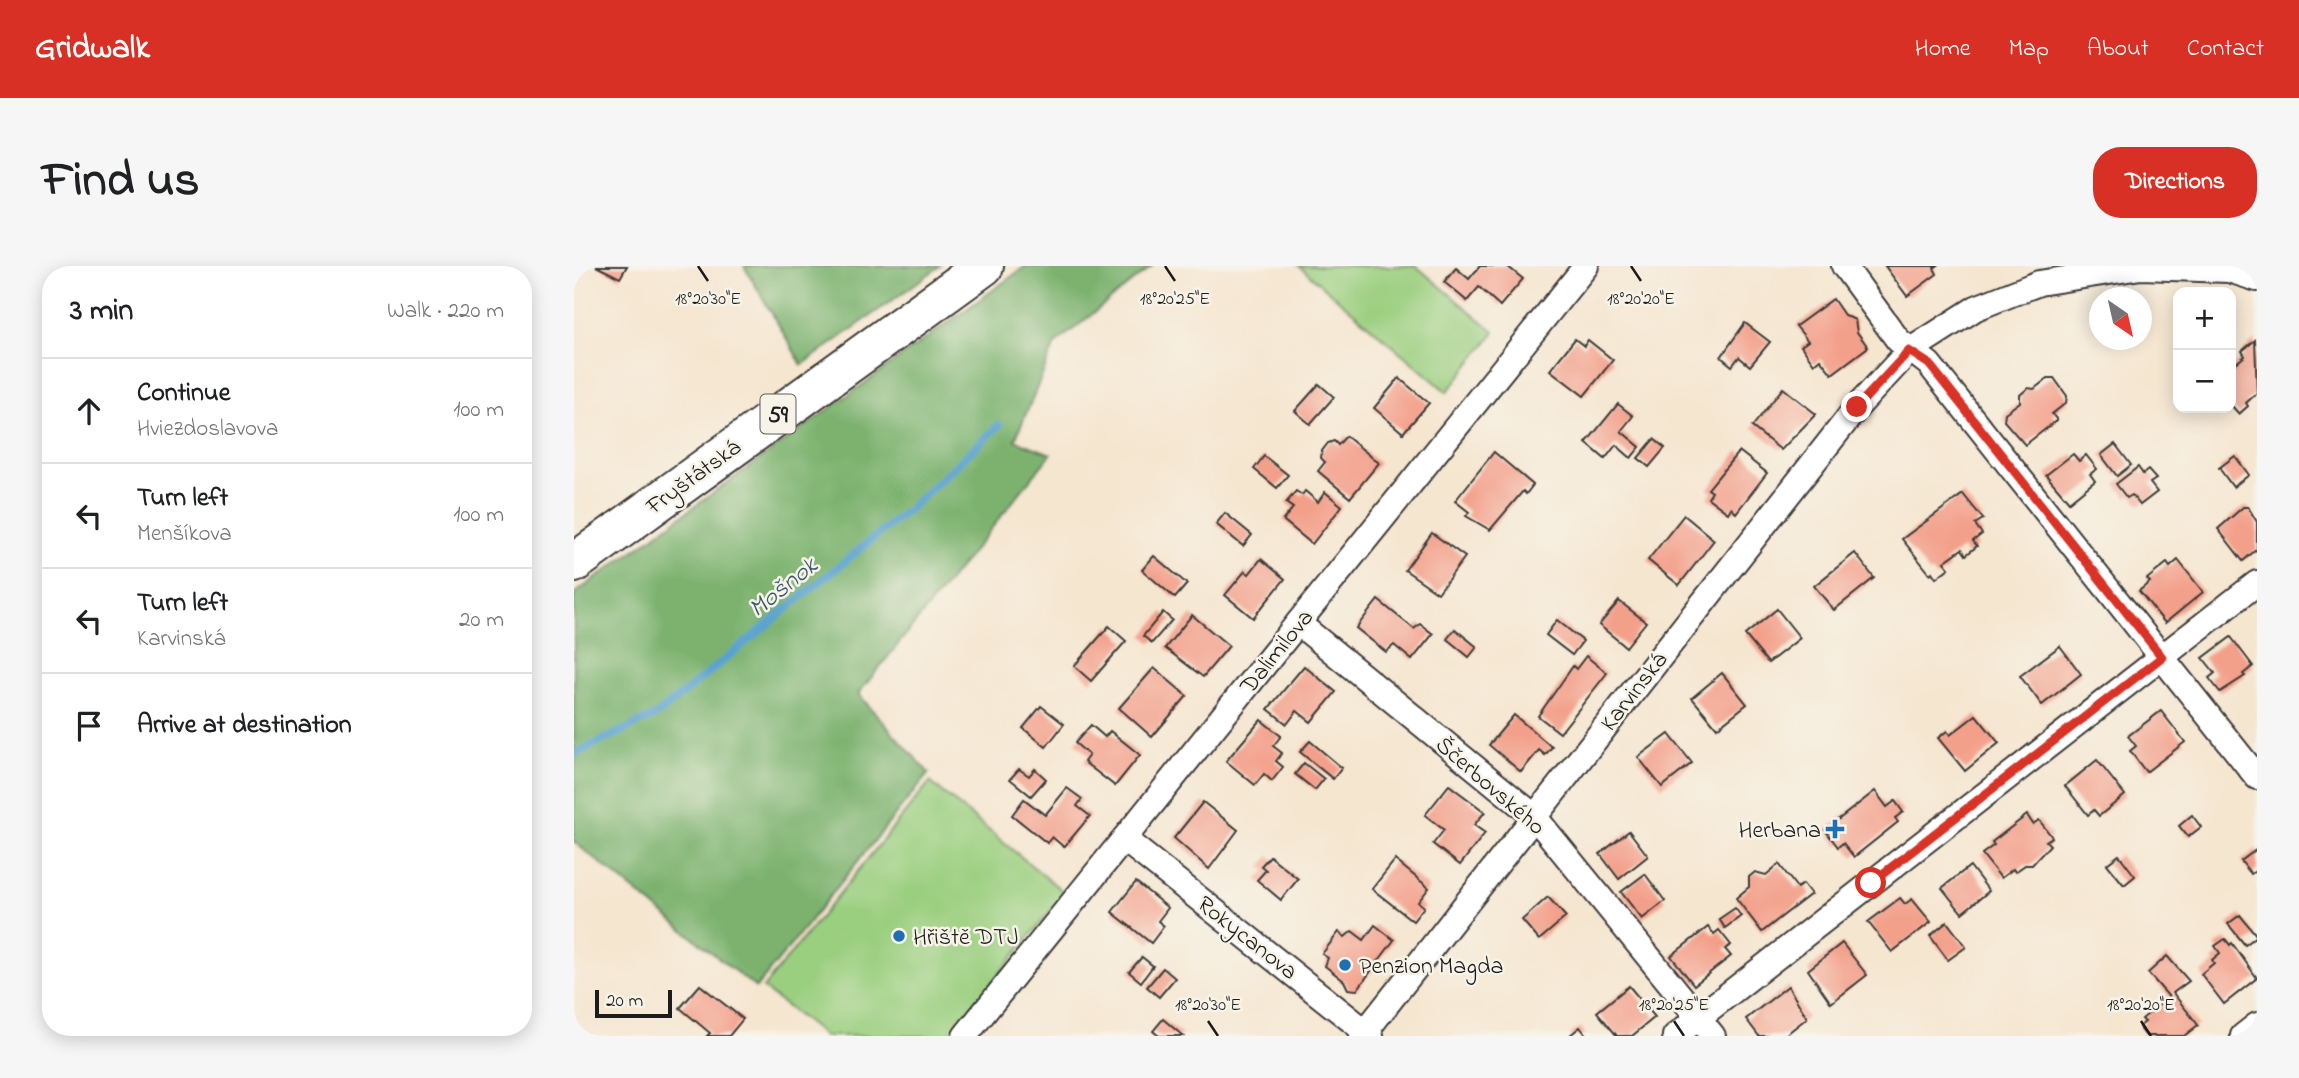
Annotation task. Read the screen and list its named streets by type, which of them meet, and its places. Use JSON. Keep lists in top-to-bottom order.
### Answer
{
  "streets": {
    "main road": ["59", "Fryštátská"],
    "street": [
      "Dalimilova",
      "Karvinská",
      "Ščerbovského",
      "Rokycanova"
    ]
  },
  "crossings": [
    ["Dalimilova", "Ščerbovského"],
    ["Dalimilova", "Rokycanova"],
    ["Karvinská", "Ščerbovského"],
    ["Karvinská", "Rokycanova"]
  ],
  "water": ["Mošnok"],
  "places": {
    "health": ["Herbana"],
    "other": ["Hřiště DTJ", "Penzion Magda"]
  },
  "scale_bar": "20 m",
  "north": "bottom right",
  "page": {
    "header": "Gridwalk",
    "nav": [
      "Home",
      "Map",
      "About",
      "Contact"
    ],
    "title": "Find us",
    "buttons": "Directions",
    "heading": ["3 min", "Walk · 220 m"],
    "map_buttons": ["+", "−"],
    "list": [
      ["Continue", "Hviezdoslavova", "100 m"],
      ["Turn left", "Menšíkova", "100 m"],
      ["Turn left", "Karvinská", "20 m"],
      "Arrive at destination"
    ],
    "scale": "20 m"
  },
  "coordinates": ["18°20'30\"E", "18°20'25\"E", "18°20'20\"E"]
}
